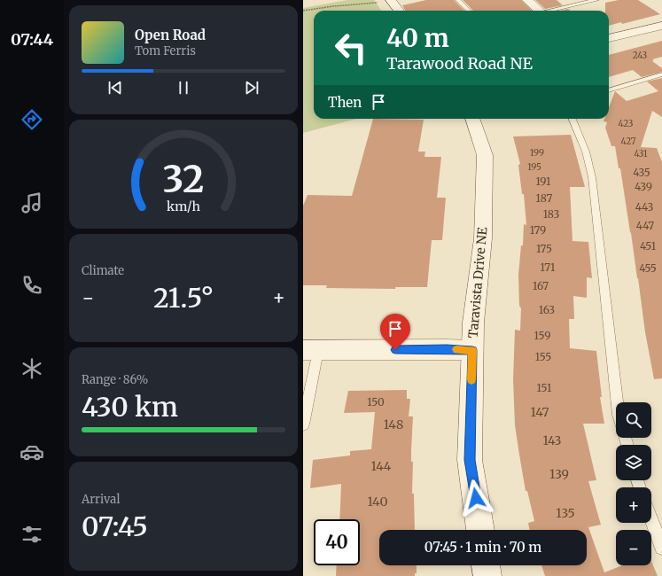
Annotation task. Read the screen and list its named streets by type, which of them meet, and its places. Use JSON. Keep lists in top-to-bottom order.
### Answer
{
  "streets": {
    "street": ["Taravista Drive NE"]
  },
  "house_numbers": [
    "243",
    "423",
    "427",
    "199",
    "431",
    "195",
    "435",
    "191",
    "439",
    "187",
    "443",
    "183",
    "447",
    "179",
    "451",
    "175",
    "171",
    "455",
    "167",
    "163",
    "159",
    "155",
    "151",
    "150",
    "147",
    "148",
    "143",
    "144",
    "139",
    "140",
    "135"
  ],
  "page": {
    "tabs": "07:44",
    "turn": ["40 m", "Tarawood Road NE"],
    "song": ["Open Road", "Tom Ferris"],
    "then": "Then",
    "tile": [
      "Climate",
      ["Range · 86%", "430 km"],
      ["Arrival", "07:45"]
    ],
    "heat": ["−", "21.5°", "+"],
    "map_buttons": ["+", "−"],
    "limit": "40",
    "trip": "07:45 · 1 min · 70 m",
    "gauge": ["32", "km/h"]
  }
}
